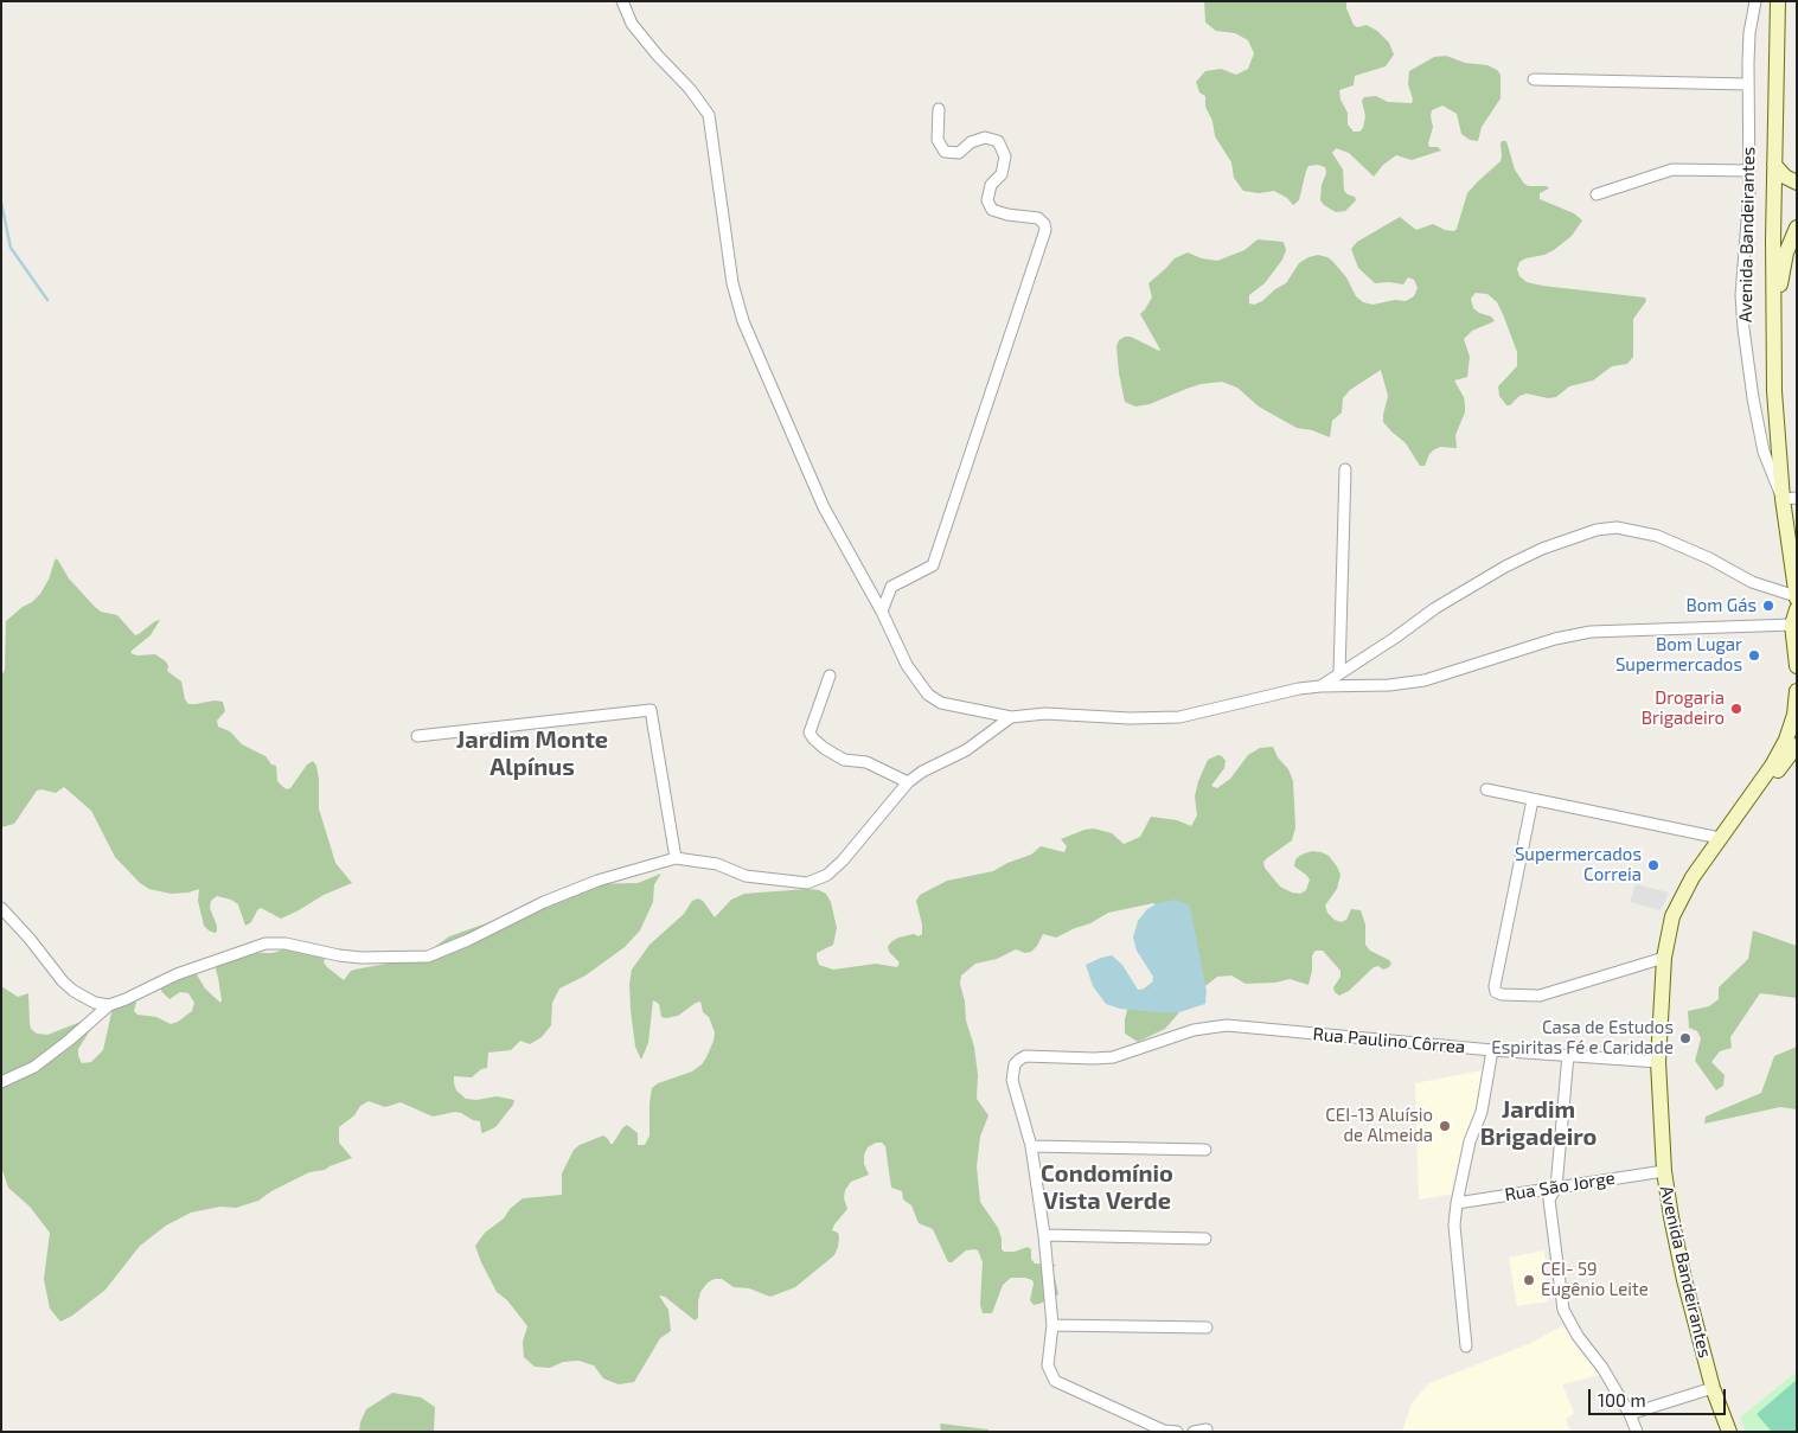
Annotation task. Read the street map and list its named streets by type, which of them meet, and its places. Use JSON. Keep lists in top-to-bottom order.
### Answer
{
  "streets": {
    "main road": ["Avenida Bandeirantes"],
    "street": ["Rua Paulino Côrrea", "Rua São Jorge"]
  },
  "crossings": [
    ["Avenida Bandeirantes", "Rua Paulino Côrrea"],
    ["Avenida Bandeirantes", "Rua São Jorge"]
  ],
  "districts": ["Jardim Monte Alpínus", "Jardim Brigadeiro", "Condomínio Vista Verde"],
  "places": [
    "Bom Gás",
    "Bom Lugar Supermercados",
    "Drogaria Brigadeiro",
    "Supermercados Correia",
    "Casa de Estudos Espiritas Fé e Caridade",
    "CEI-13 Aluísio de Almeida",
    "CEI- 59 Eugênio Leite"
  ],
  "scale_bar": "100 m"
}
